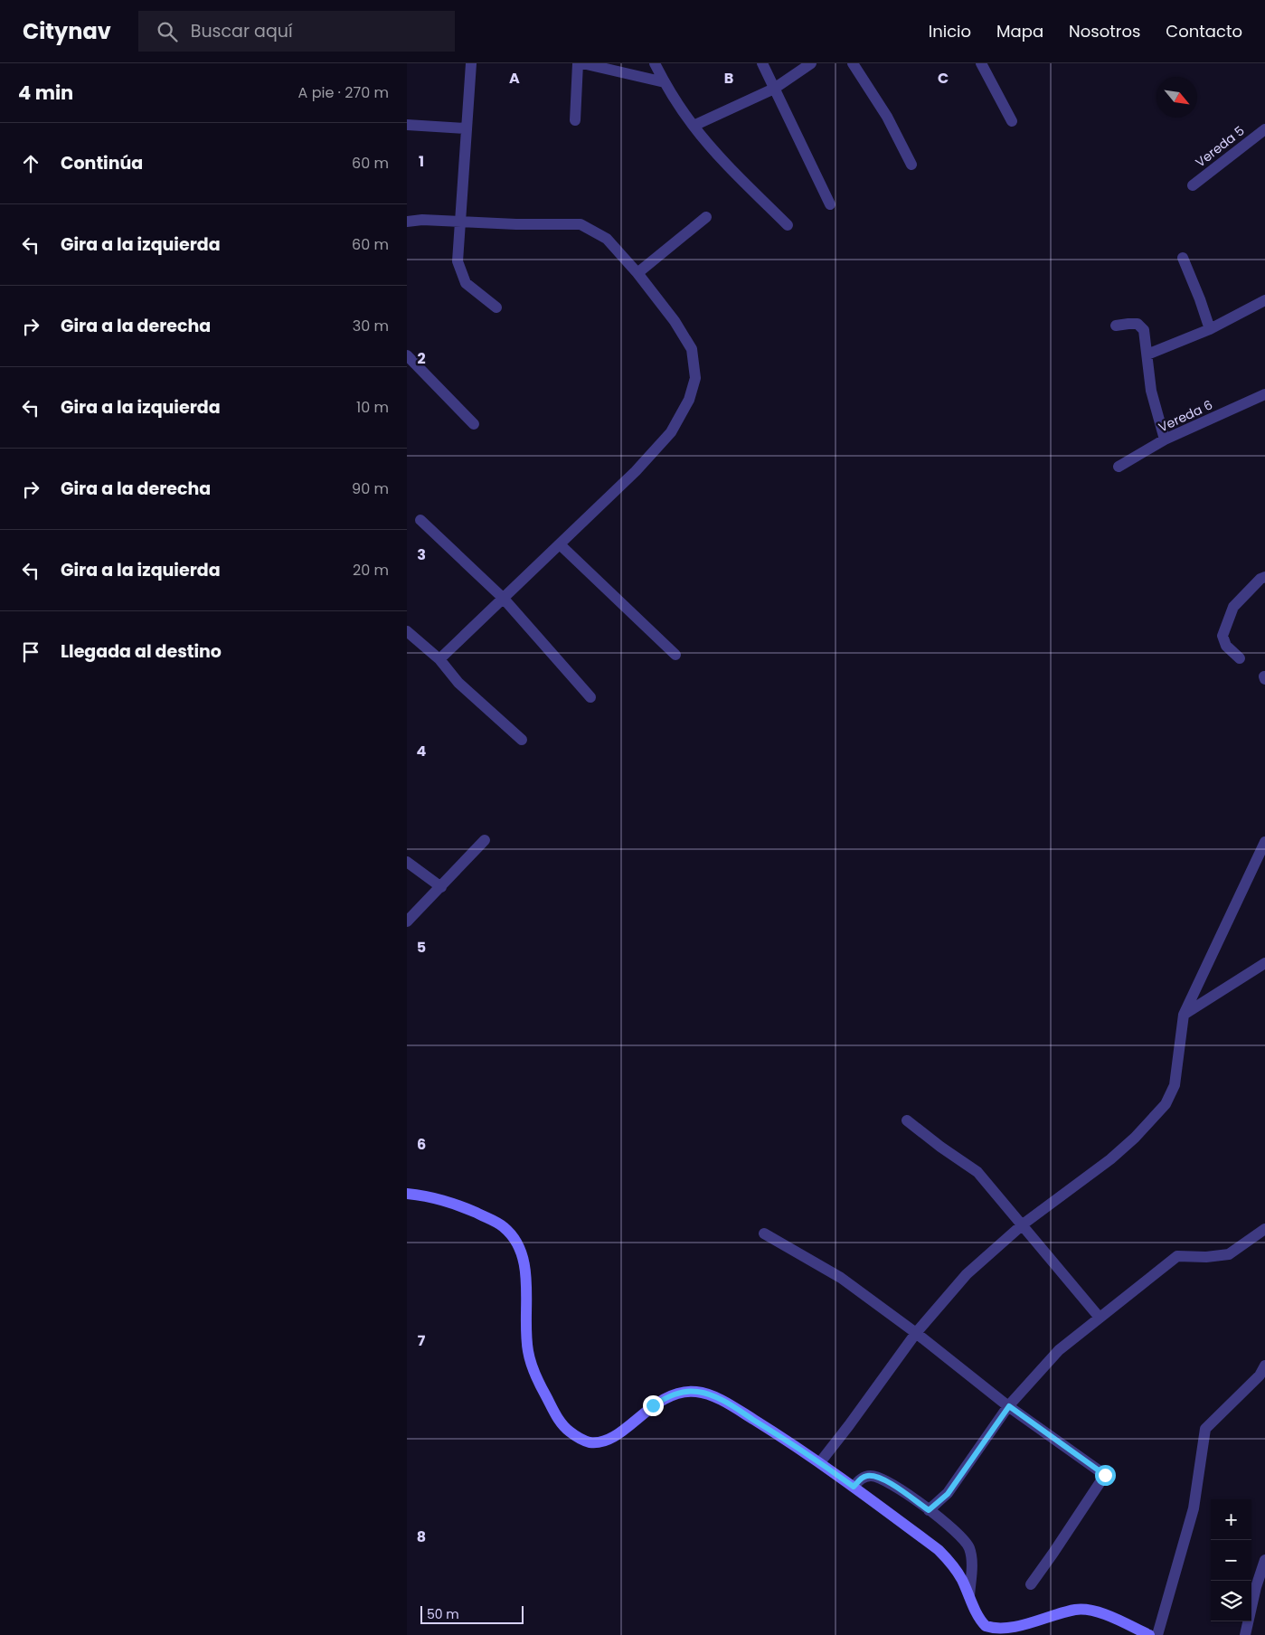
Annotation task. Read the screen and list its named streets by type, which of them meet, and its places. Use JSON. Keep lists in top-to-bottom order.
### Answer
{
  "streets": {
    "street": ["Vereda 5", "Vereda 6"]
  },
  "scale_bar": "50 m",
  "north": "bottom right",
  "page": {
    "header": "Citynav",
    "search": "Buscar aquí",
    "nav": [
      "Inicio",
      "Mapa",
      "Nosotros",
      "Contacto"
    ],
    "heading": ["4 min", "A pie · 270 m"],
    "list": [
      ["Continúa", "60 m"],
      ["Gira a la izquierda", "60 m"],
      ["Gira a la derecha", "30 m"],
      ["Gira a la izquierda", "10 m"],
      ["Gira a la derecha", "90 m"],
      ["Gira a la izquierda", "20 m"],
      "Llegada al destino"
    ],
    "map_buttons": ["+", "−"],
    "scale": "50 m"
  },
  "grid": {
    "columns": ["A", "B", "C"],
    "rows": [
      "1",
      "2",
      "3",
      "4",
      "5",
      "6",
      "7",
      "8"
    ]
  }
}
